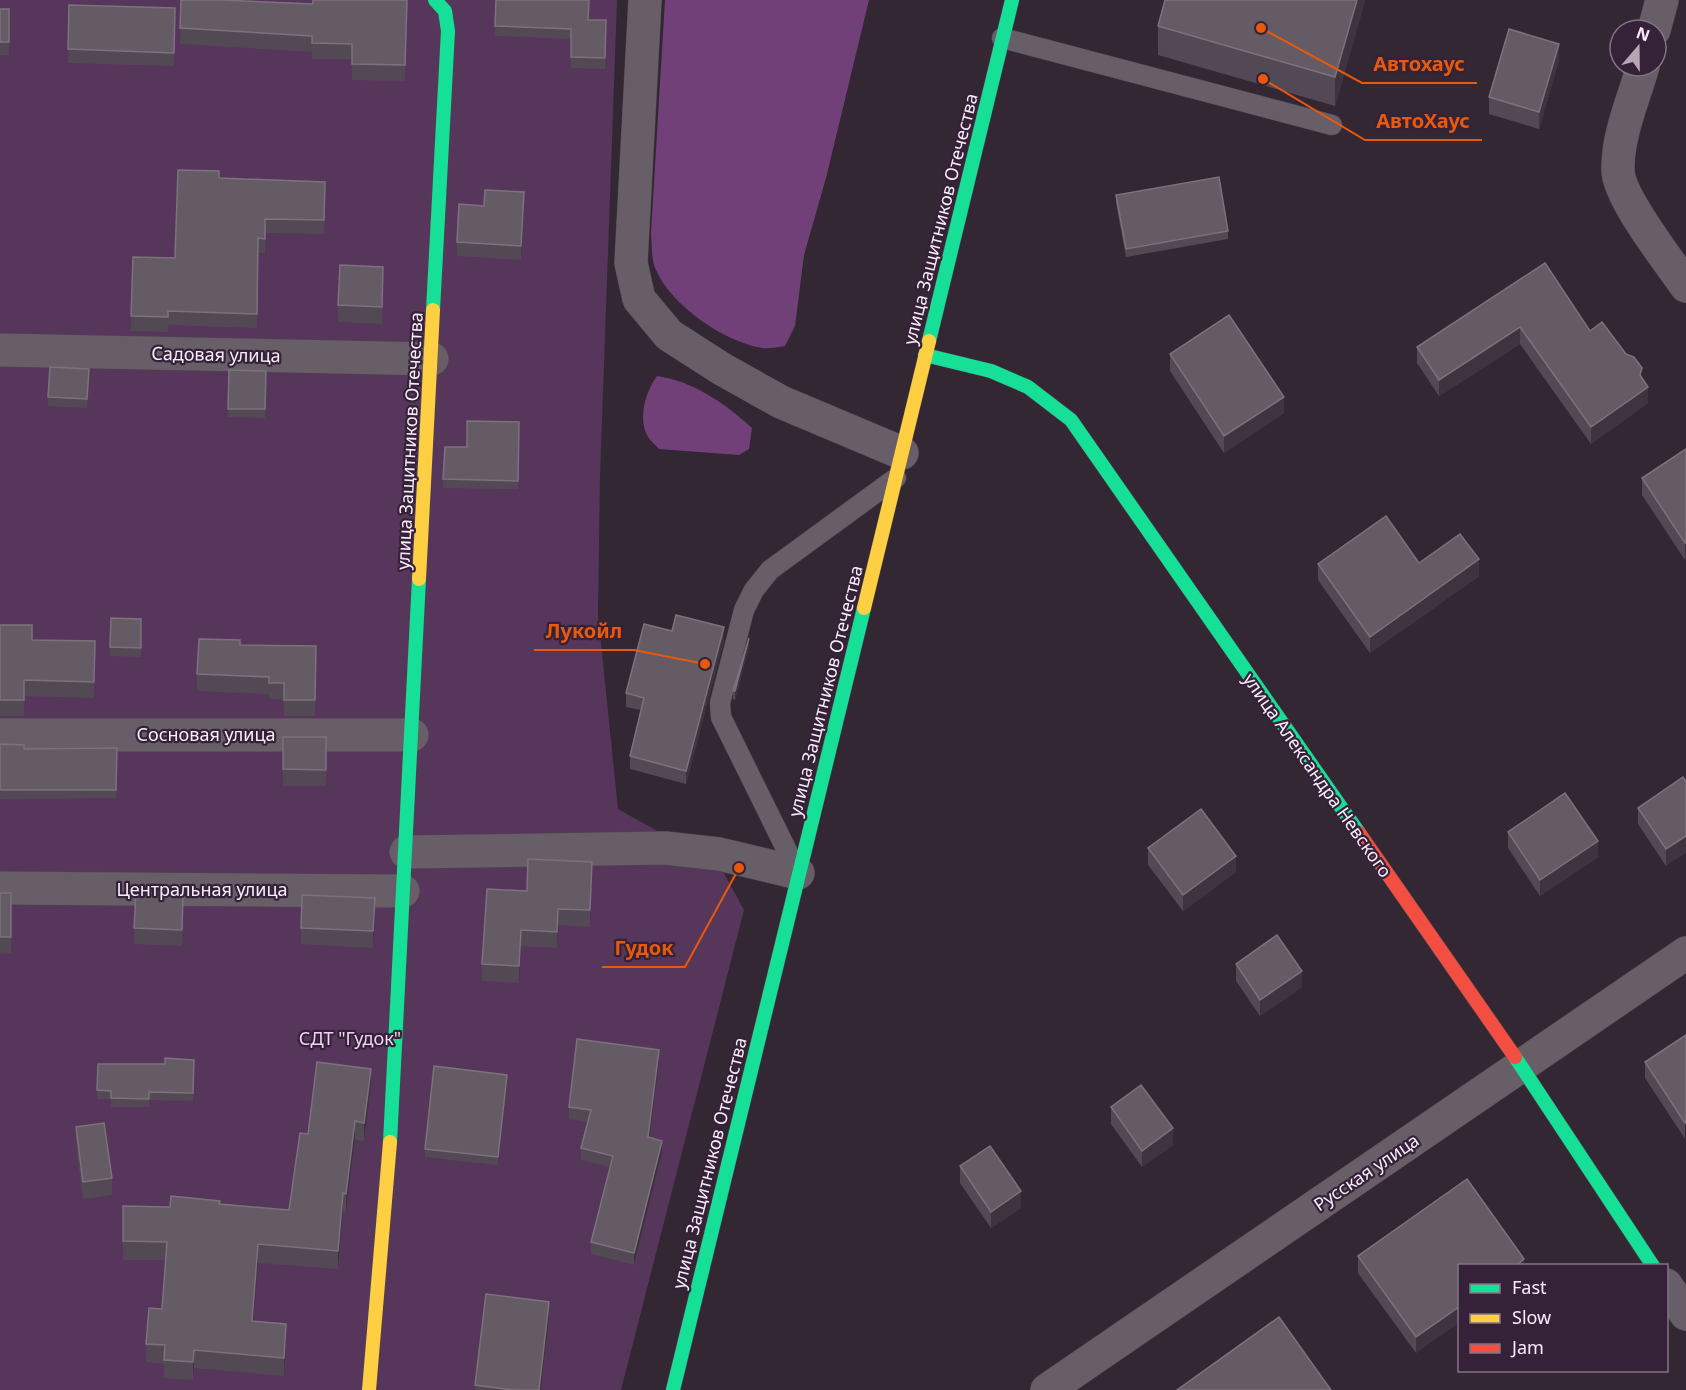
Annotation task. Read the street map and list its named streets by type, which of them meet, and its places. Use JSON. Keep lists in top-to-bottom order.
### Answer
{
  "streets": {
    "street": [
      "улица Защитников Отечества",
      "Садовая улица",
      "Сосновая улица",
      "улица Александра Невского",
      "Центральная улица",
      "Русская улица"
    ]
  },
  "crossings": [
    ["улица Защитников Отечества", "Садовая улица"],
    ["улица Защитников Отечества", "Сосновая улица"],
    ["улица Защитников Отечества", "улица Александра Невского"],
    ["улица Защитников Отечества", "Центральная улица"],
    ["улица Александра Невского", "Русская улица"]
  ],
  "parks": ["СДТ \"Гудок\""],
  "places": [
    "Автохаус",
    "АвтоХаус",
    "Лукойл",
    "Гудок"
  ],
  "legend": ["Fast", "Slow", "Jam"],
  "north": "top"
}
